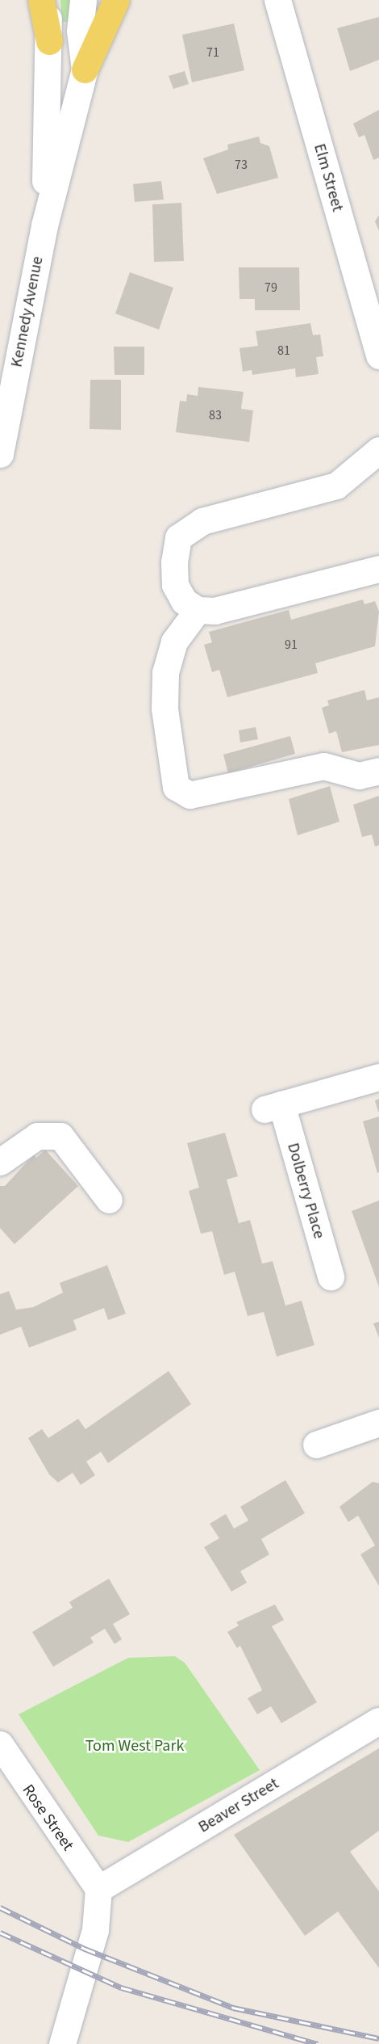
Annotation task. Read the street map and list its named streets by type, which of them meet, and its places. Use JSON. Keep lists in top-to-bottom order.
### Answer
{
  "streets": {
    "street": [
      "Elm Street",
      "Kennedy Avenue",
      "Dolberry Place",
      "Beaver Street",
      "Rose Street"
    ]
  },
  "crossings": [
    ["Beaver Street", "Rose Street"]
  ],
  "parks": ["Tom West Park"],
  "house_numbers": [
    "71",
    "73",
    "79",
    "81",
    "83",
    "91"
  ]
}
